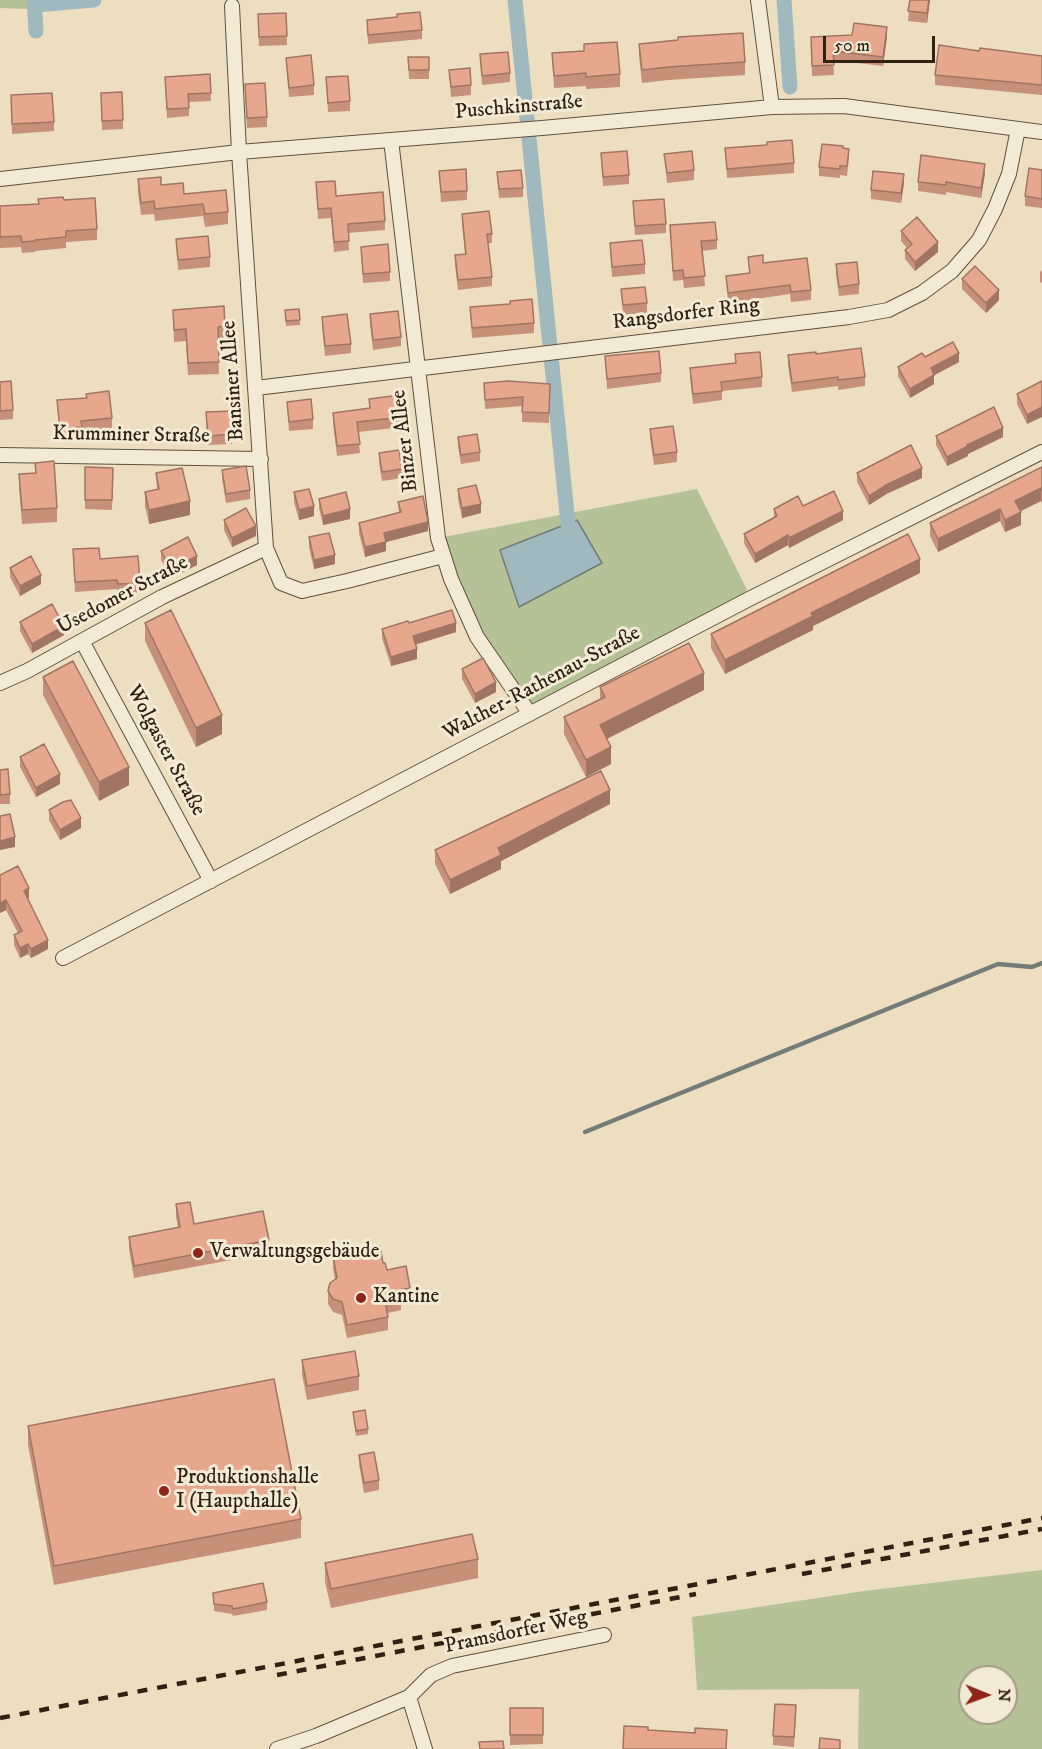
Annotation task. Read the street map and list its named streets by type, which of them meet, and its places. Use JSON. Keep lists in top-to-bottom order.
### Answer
{
  "streets": {
    "street": [
      "Puschkinstraße",
      "Rangsdorfer Ring",
      "Bansiner Allee",
      "Krumminer Straße",
      "Binzer Allee",
      "Usedomer Straße",
      "Walther-Rathenau-Straße",
      "Wolgaster Straße",
      "Pramsdorfer Weg"
    ]
  },
  "crossings": [
    ["Puschkinstraße", "Rangsdorfer Ring"],
    ["Puschkinstraße", "Bansiner Allee"],
    ["Puschkinstraße", "Binzer Allee"],
    ["Rangsdorfer Ring", "Bansiner Allee"],
    ["Rangsdorfer Ring", "Binzer Allee"],
    ["Bansiner Allee", "Krumminer Straße"],
    ["Bansiner Allee", "Binzer Allee"],
    ["Bansiner Allee", "Usedomer Straße"],
    ["Binzer Allee", "Walther-Rathenau-Straße"],
    ["Usedomer Straße", "Wolgaster Straße"],
    ["Walther-Rathenau-Straße", "Wolgaster Straße"]
  ],
  "places": ["Verwaltungsgebäude", "Kantine", "Produktionshalle I (Haupthalle)"],
  "scale_bar": "50 m",
  "north": "right"
}
